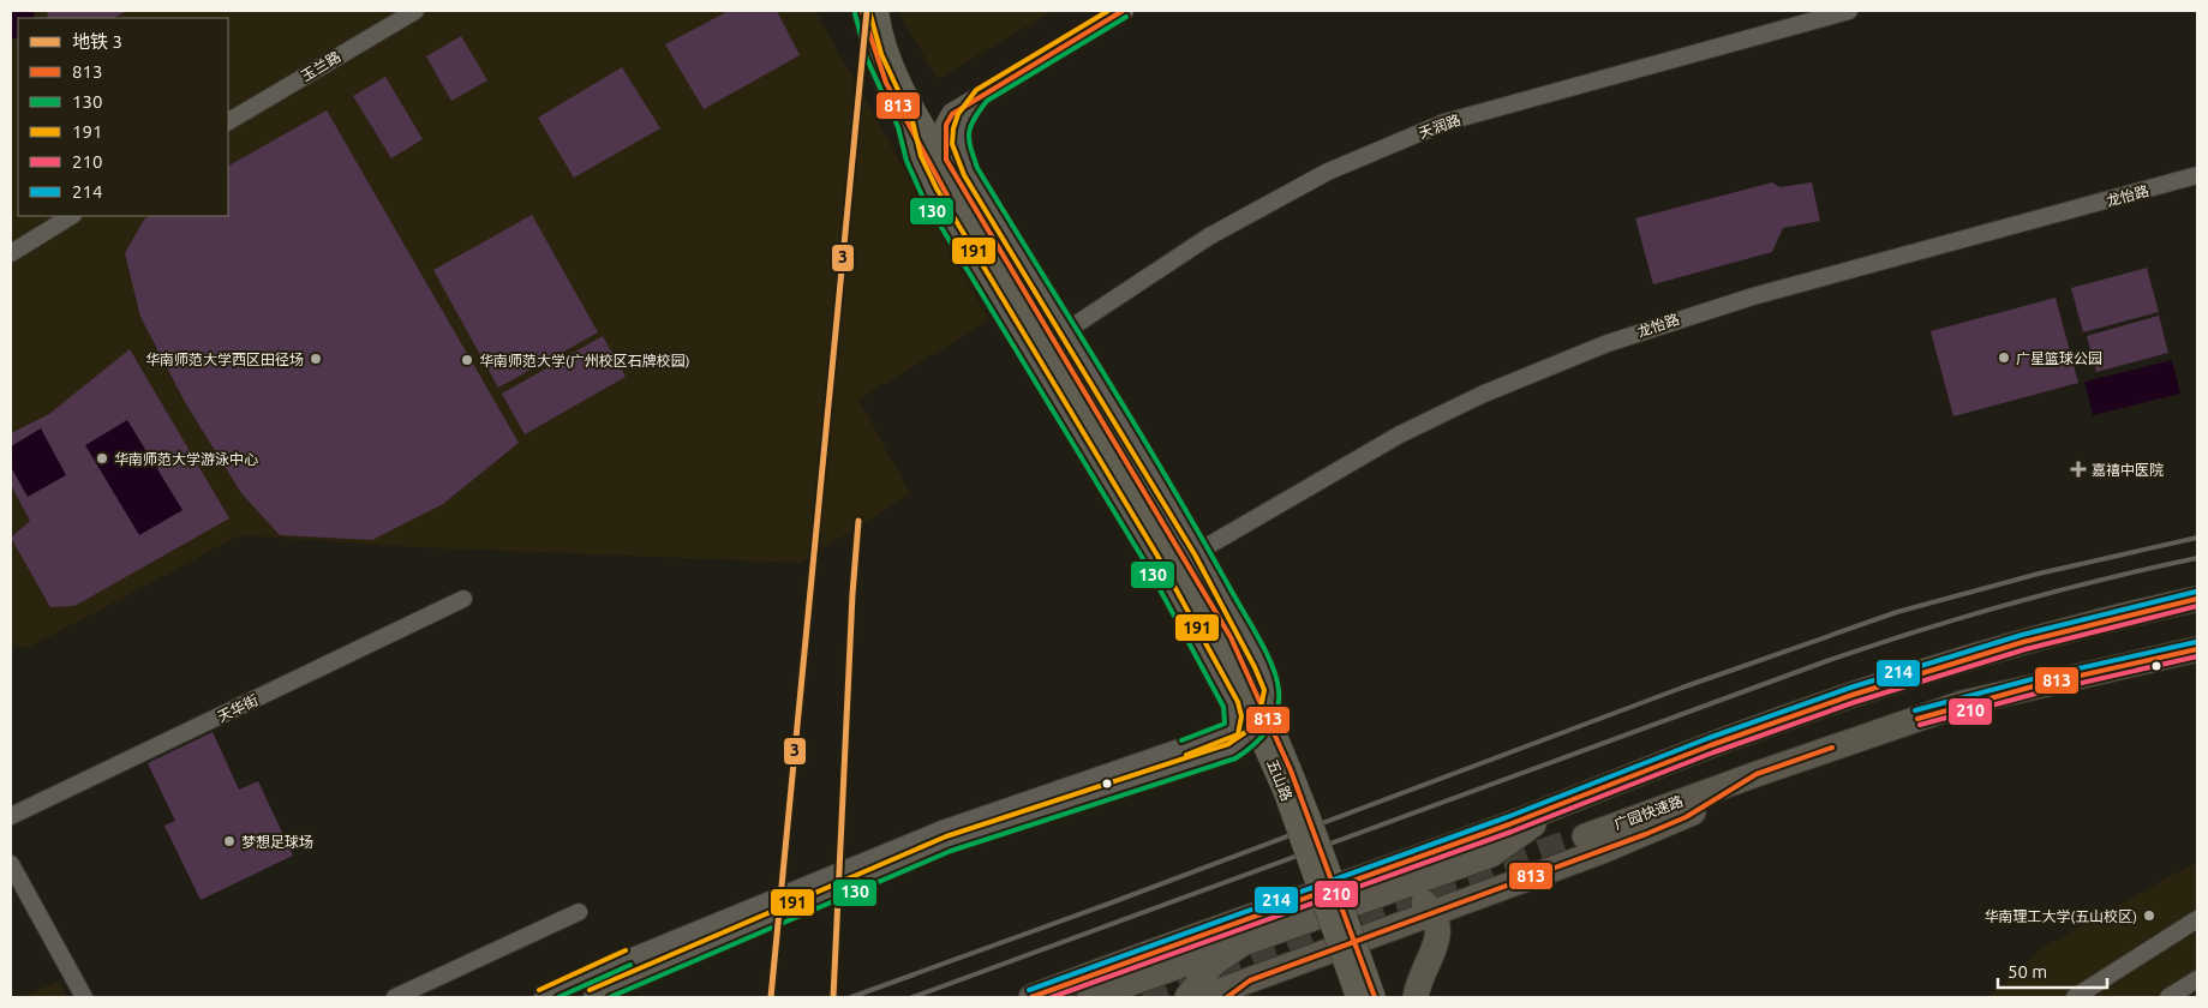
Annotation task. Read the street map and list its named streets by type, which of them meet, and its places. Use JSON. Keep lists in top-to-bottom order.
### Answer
{
  "streets": {
    "highway": ["广园快速路"],
    "main road": ["五山路"],
    "street": [
      "玉兰路",
      "天润路",
      "龙怡路",
      "天华街"
    ]
  },
  "places": {
    "other": [
      "广星篮球公园",
      "华南师范大学西区田径场",
      "华南师范大学(广州校区石牌校园)",
      "华南师范大学游泳中心",
      "梦想足球场",
      "华南理工大学(五山校区)"
    ],
    "health": ["嘉禧中医院"]
  },
  "lines": [
    "metro line 3",
    "transit line 813",
    "transit line 191",
    "transit line 130",
    "transit line 214",
    "transit line 210"
  ],
  "legend": [
    "地铁 3",
    "813",
    "130",
    "191",
    "210",
    "214"
  ],
  "scale_bar": "50 m"
}
